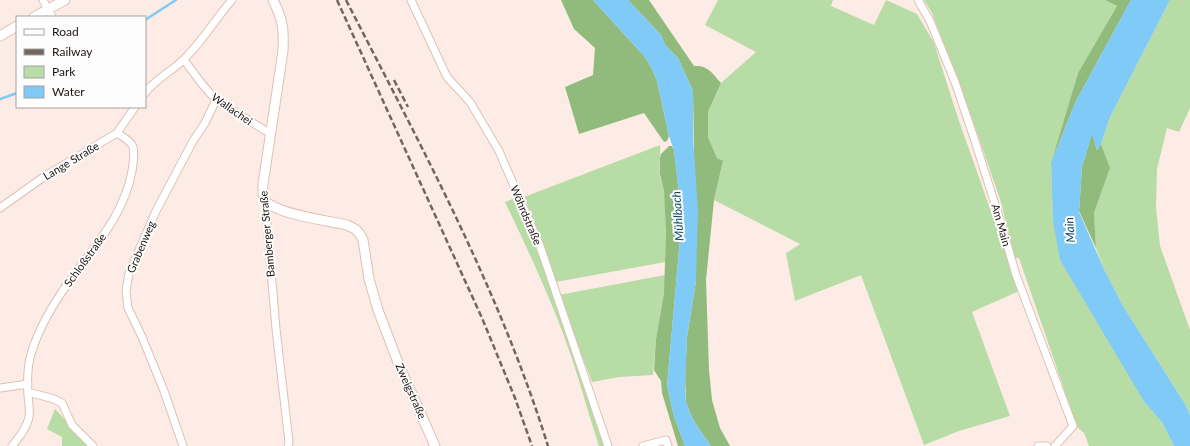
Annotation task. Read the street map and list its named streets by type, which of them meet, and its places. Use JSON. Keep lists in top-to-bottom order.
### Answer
{
  "streets": {
    "street": [
      "Wallachei",
      "Lange Straße",
      "Wöhrdstraße",
      "Am Main",
      "Bamberger Straße",
      "Grabenweg",
      "Schloßstraße",
      "Zweigstraße"
    ]
  },
  "crossings": [
    ["Wallachei", "Bamberger Straße"],
    ["Wallachei", "Grabenweg"],
    ["Lange Straße", "Schloßstraße"],
    ["Bamberger Straße", "Zweigstraße"]
  ],
  "water": ["Mühlbach", "Main"],
  "legend": [
    "Road",
    "Railway",
    "Park",
    "Water"
  ]
}
